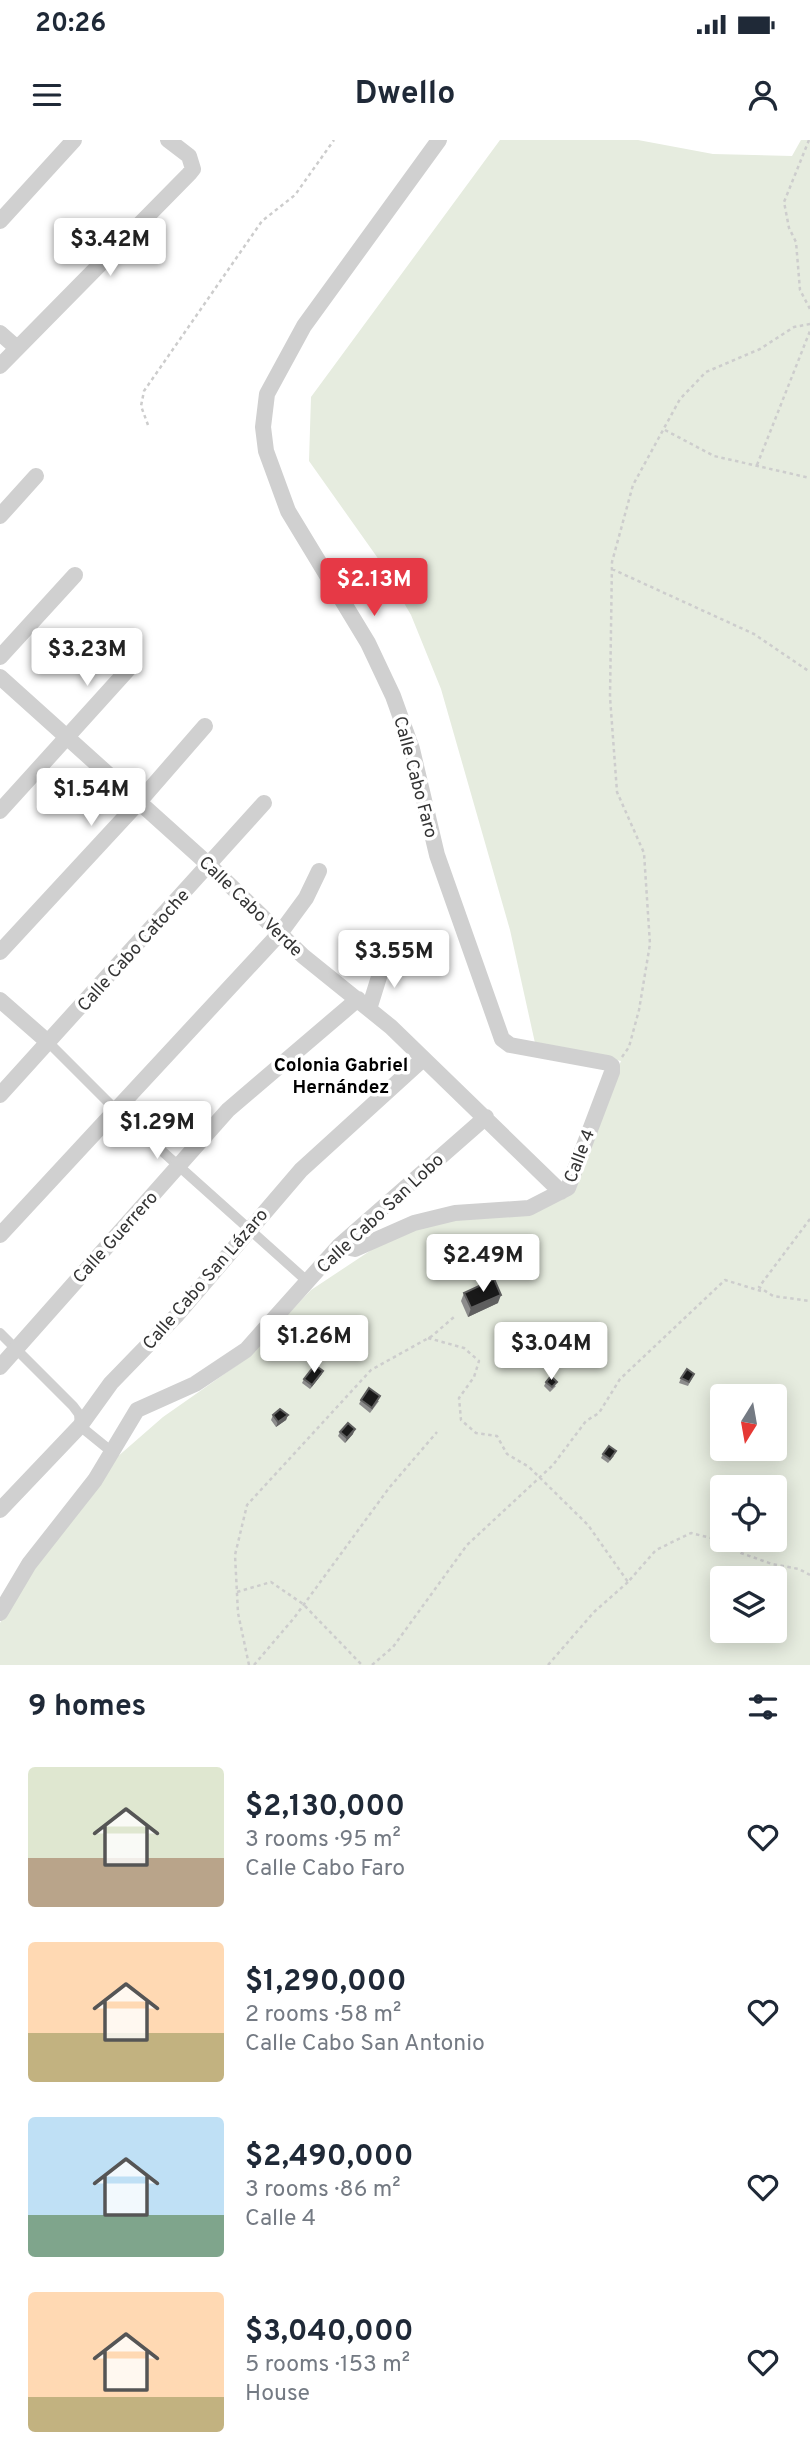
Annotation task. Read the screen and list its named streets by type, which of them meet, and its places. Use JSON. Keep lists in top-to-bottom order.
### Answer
{
  "streets": {
    "street": [
      "Calle Cabo Faro",
      "Calle Cabo Verde",
      "Calle Cabo Catoche",
      "Calle 4",
      "Calle Cabo San Lobo",
      "Calle Guerrero",
      "Calle Cabo San Lázaro"
    ]
  },
  "crossings": [
    ["Calle Cabo Faro", "Calle 4"],
    ["Calle Cabo Verde", "Calle Cabo Catoche"],
    ["Calle Cabo Verde", "Calle 4"],
    ["Calle Cabo Verde", "Calle Cabo San Lobo"],
    ["Calle Cabo Verde", "Calle Guerrero"],
    ["Calle Cabo Verde", "Calle Cabo San Lázaro"],
    ["Calle 4", "Calle Cabo San Lobo"]
  ],
  "districts": ["Colonia Gabriel Hernández"],
  "north": "bottom",
  "page": {
    "status": "20:26",
    "header": "Dwello",
    "price": [
      "$3.42M",
      "$2.13M",
      "$3.23M",
      "$1.54M",
      "$3.55M",
      "$1.29M",
      "$2.49M",
      "$1.26M",
      "$3.04M"
    ],
    "heading": "9 homes",
    "list": [
      {
        "name": "$2,130,000",
        "note": "3 rooms · 95 m² · Calle Cabo Faro"
      },
      {
        "name": "$1,290,000",
        "note": "2 rooms · 58 m² · Calle Cabo San Antonio"
      },
      {
        "name": "$2,490,000",
        "note": "3 rooms · 86 m² · Calle 4"
      },
      {
        "name": "$3,040,000",
        "note": "5 rooms · 153 m² · House"
      }
    ]
  }
}
